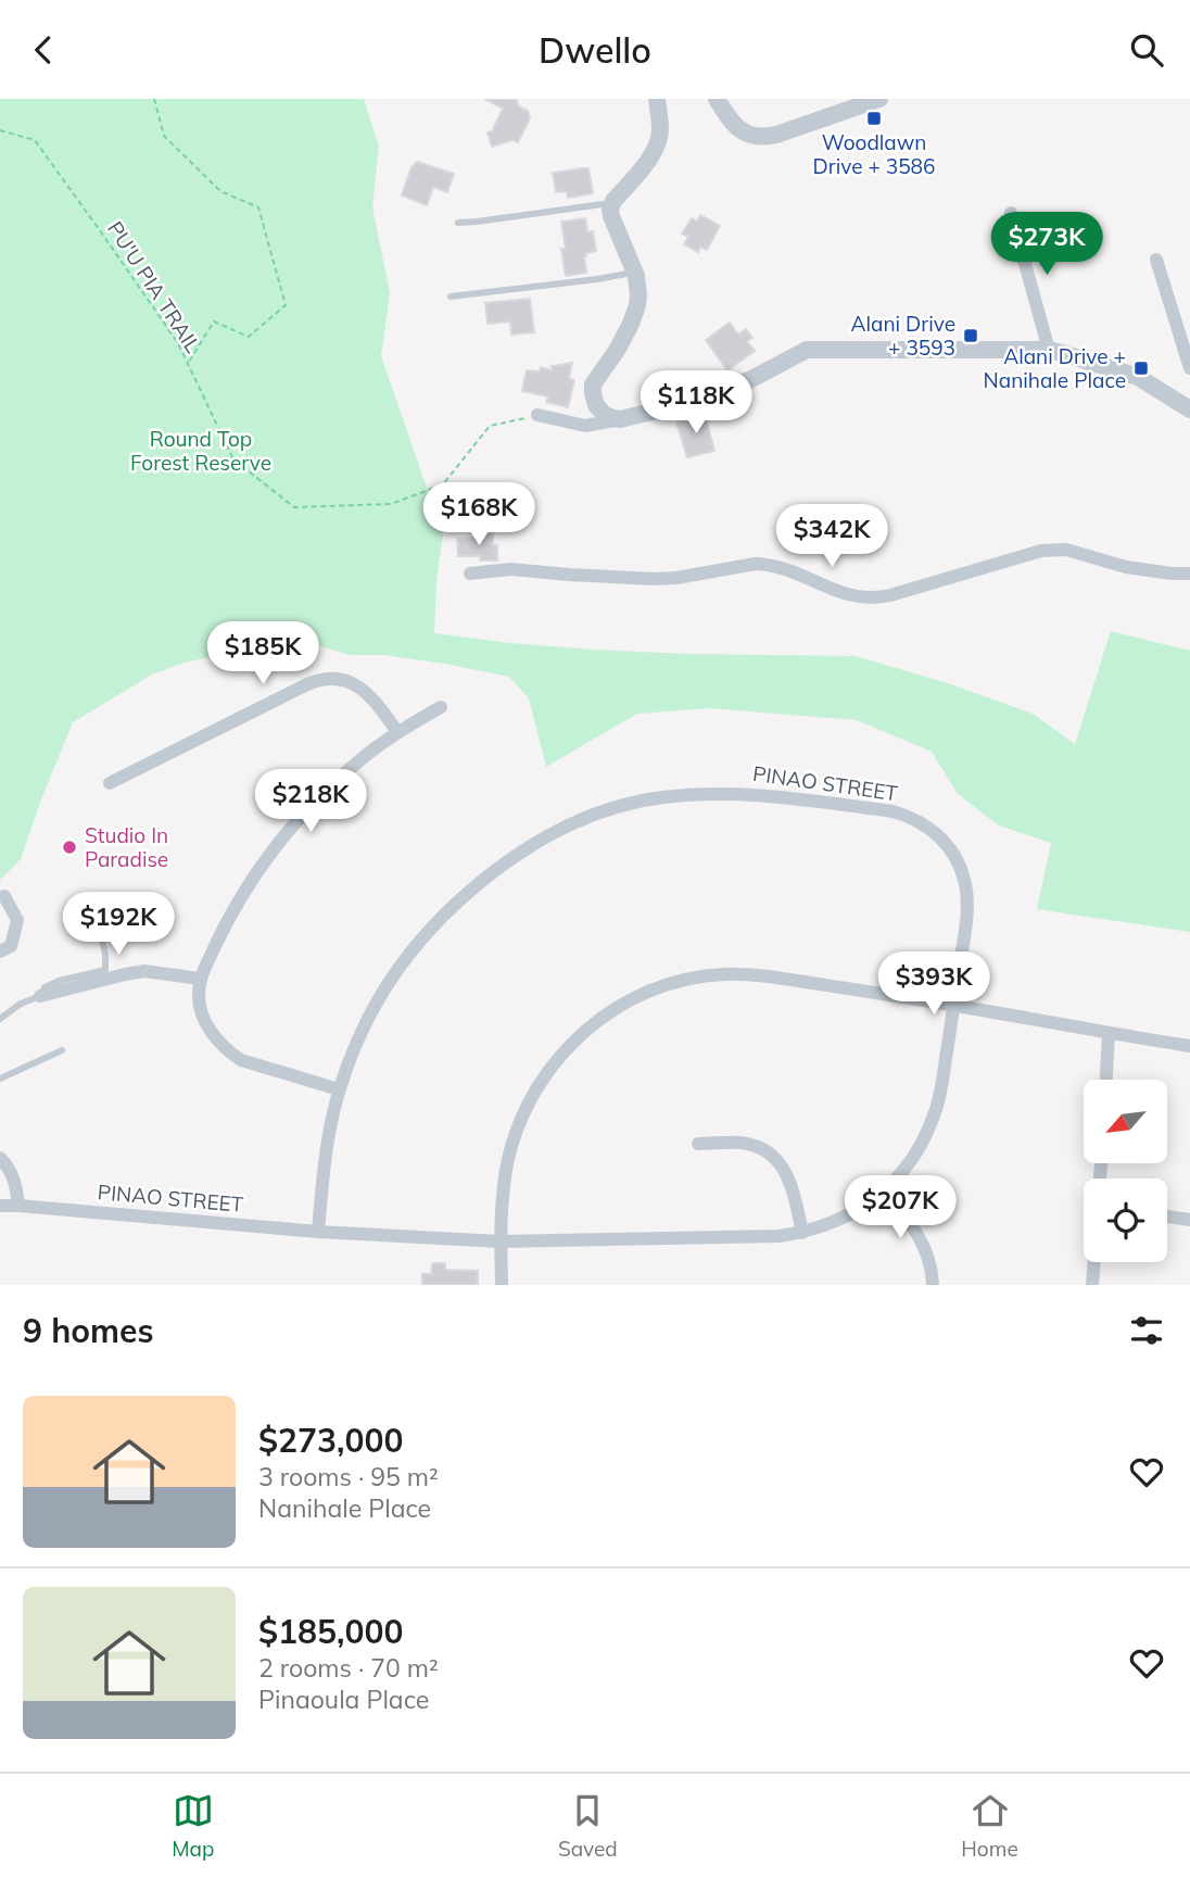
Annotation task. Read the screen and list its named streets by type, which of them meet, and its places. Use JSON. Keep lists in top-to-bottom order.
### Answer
{
  "streets": {
    "street": ["PINAO STREET"],
    "path": ["PU'U PIA TRAIL"]
  },
  "parks": ["Round Top Forest Reserve"],
  "places": {
    "transit": ["Woodlawn Drive + 3586", "Alani Drive + 3593", "Alani Drive + Nanihale Place"],
    "other": ["Studio In Paradise"]
  },
  "north": "bottom left",
  "page": {
    "header": "Dwello",
    "price": [
      "$273K",
      "$118K",
      "$168K",
      "$342K",
      "$185K",
      "$218K",
      "$192K",
      "$393K",
      "$207K"
    ],
    "heading": "9 homes",
    "list": [
      {
        "name": "$273,000",
        "note": "3 rooms · 95 m² · Nanihale Place"
      },
      {
        "name": "$185,000",
        "note": "2 rooms · 70 m² · Pinaoula Place"
      }
    ],
    "tabs": ["Map", "Saved", "Home"]
  }
}
